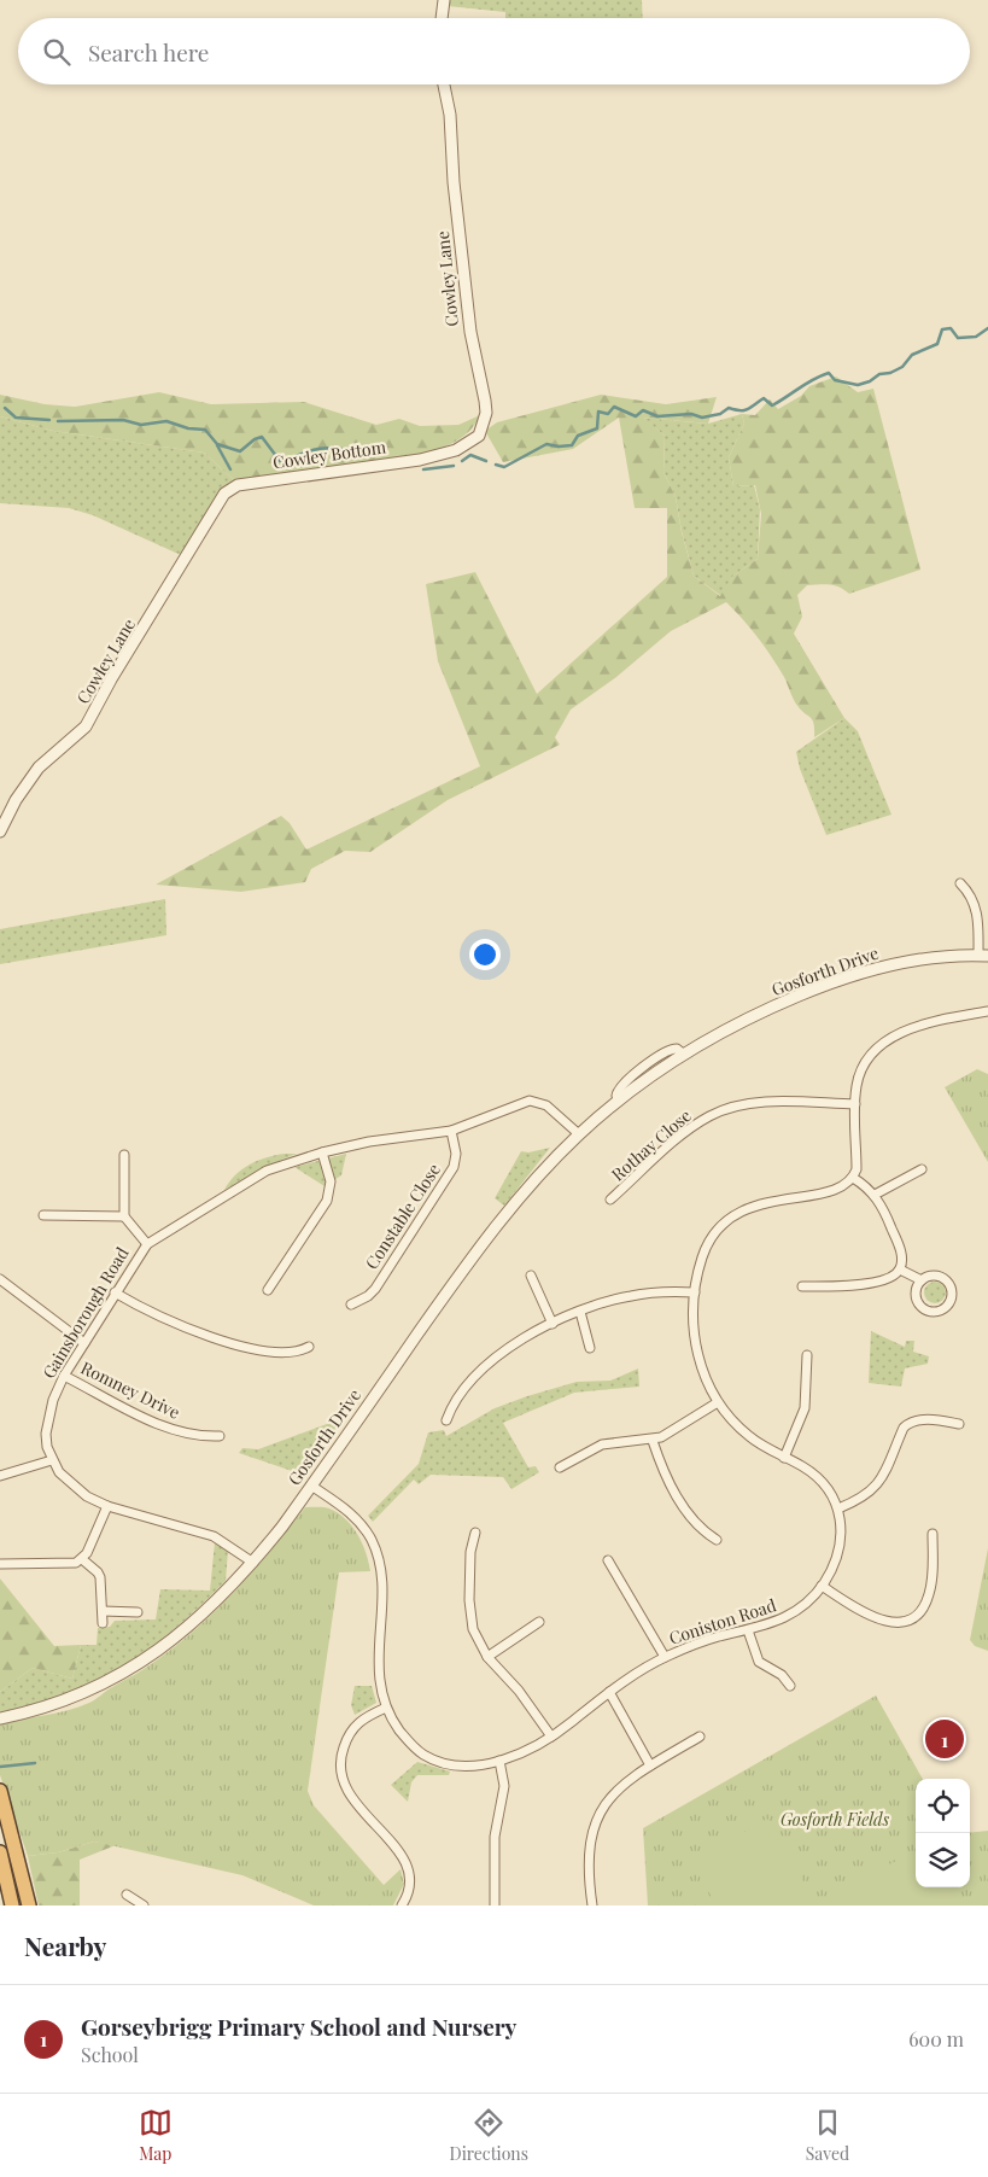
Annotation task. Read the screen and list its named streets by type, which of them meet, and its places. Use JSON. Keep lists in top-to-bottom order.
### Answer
{
  "streets": {
    "street": [
      "Cowley Lane",
      "Cowley Bottom",
      "Gosforth Drive",
      "Rothay Close",
      "Constable Close",
      "Gainsborough Road",
      "Romney Drive",
      "Coniston Road"
    ]
  },
  "crossings": [
    ["Cowley Lane", "Cowley Bottom"],
    ["Gosforth Drive", "Gainsborough Road"],
    ["Gosforth Drive", "Coniston Road"],
    ["Constable Close", "Gainsborough Road"],
    ["Gainsborough Road", "Romney Drive"]
  ],
  "parks": ["Gosforth Fields"],
  "page": {
    "search": "Search here",
    "pins": "1",
    "heading": "Nearby",
    "list": [
      {
        "mark": "1",
        "name": "Gorseybrigg Primary School and Nursery",
        "note": "School",
        "value": "600 m"
      }
    ],
    "nav": ["Map", "Directions", "Saved"]
  }
}
